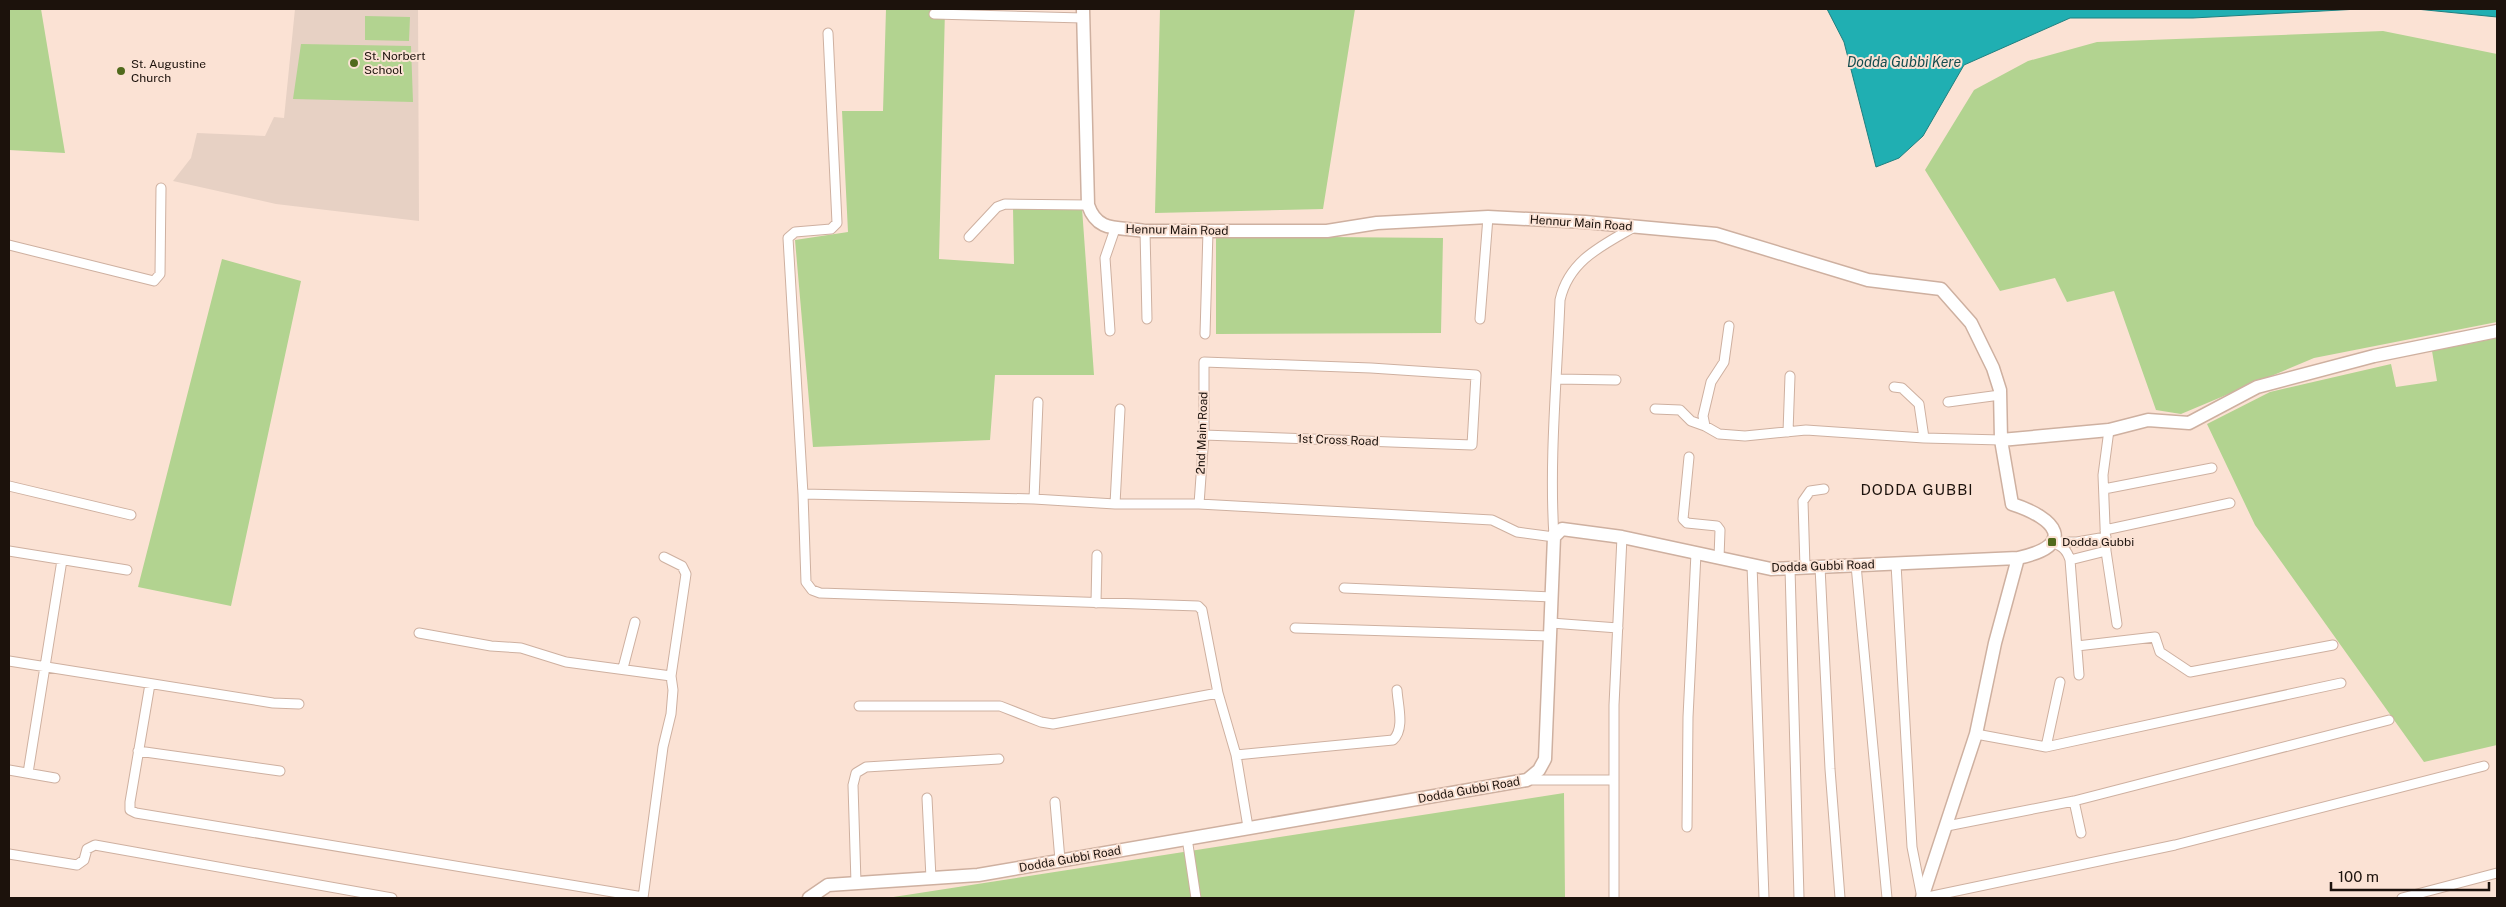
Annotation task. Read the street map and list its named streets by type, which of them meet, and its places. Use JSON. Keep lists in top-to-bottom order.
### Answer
{
  "streets": {
    "street": [
      "Hennur Main Road",
      "2nd Main Road",
      "1st Cross Road",
      "Dodda Gubbi Road"
    ]
  },
  "crossings": [
    ["2nd Main Road", "1st Cross Road"]
  ],
  "districts": ["DODDA GUBBI"],
  "water": ["Dodda Gubbi Kere"],
  "places": {
    "other": ["St. Norbert School", "St. Augustine Church"],
    "transit": ["Dodda Gubbi"]
  },
  "scale_bar": "100 m"
}
